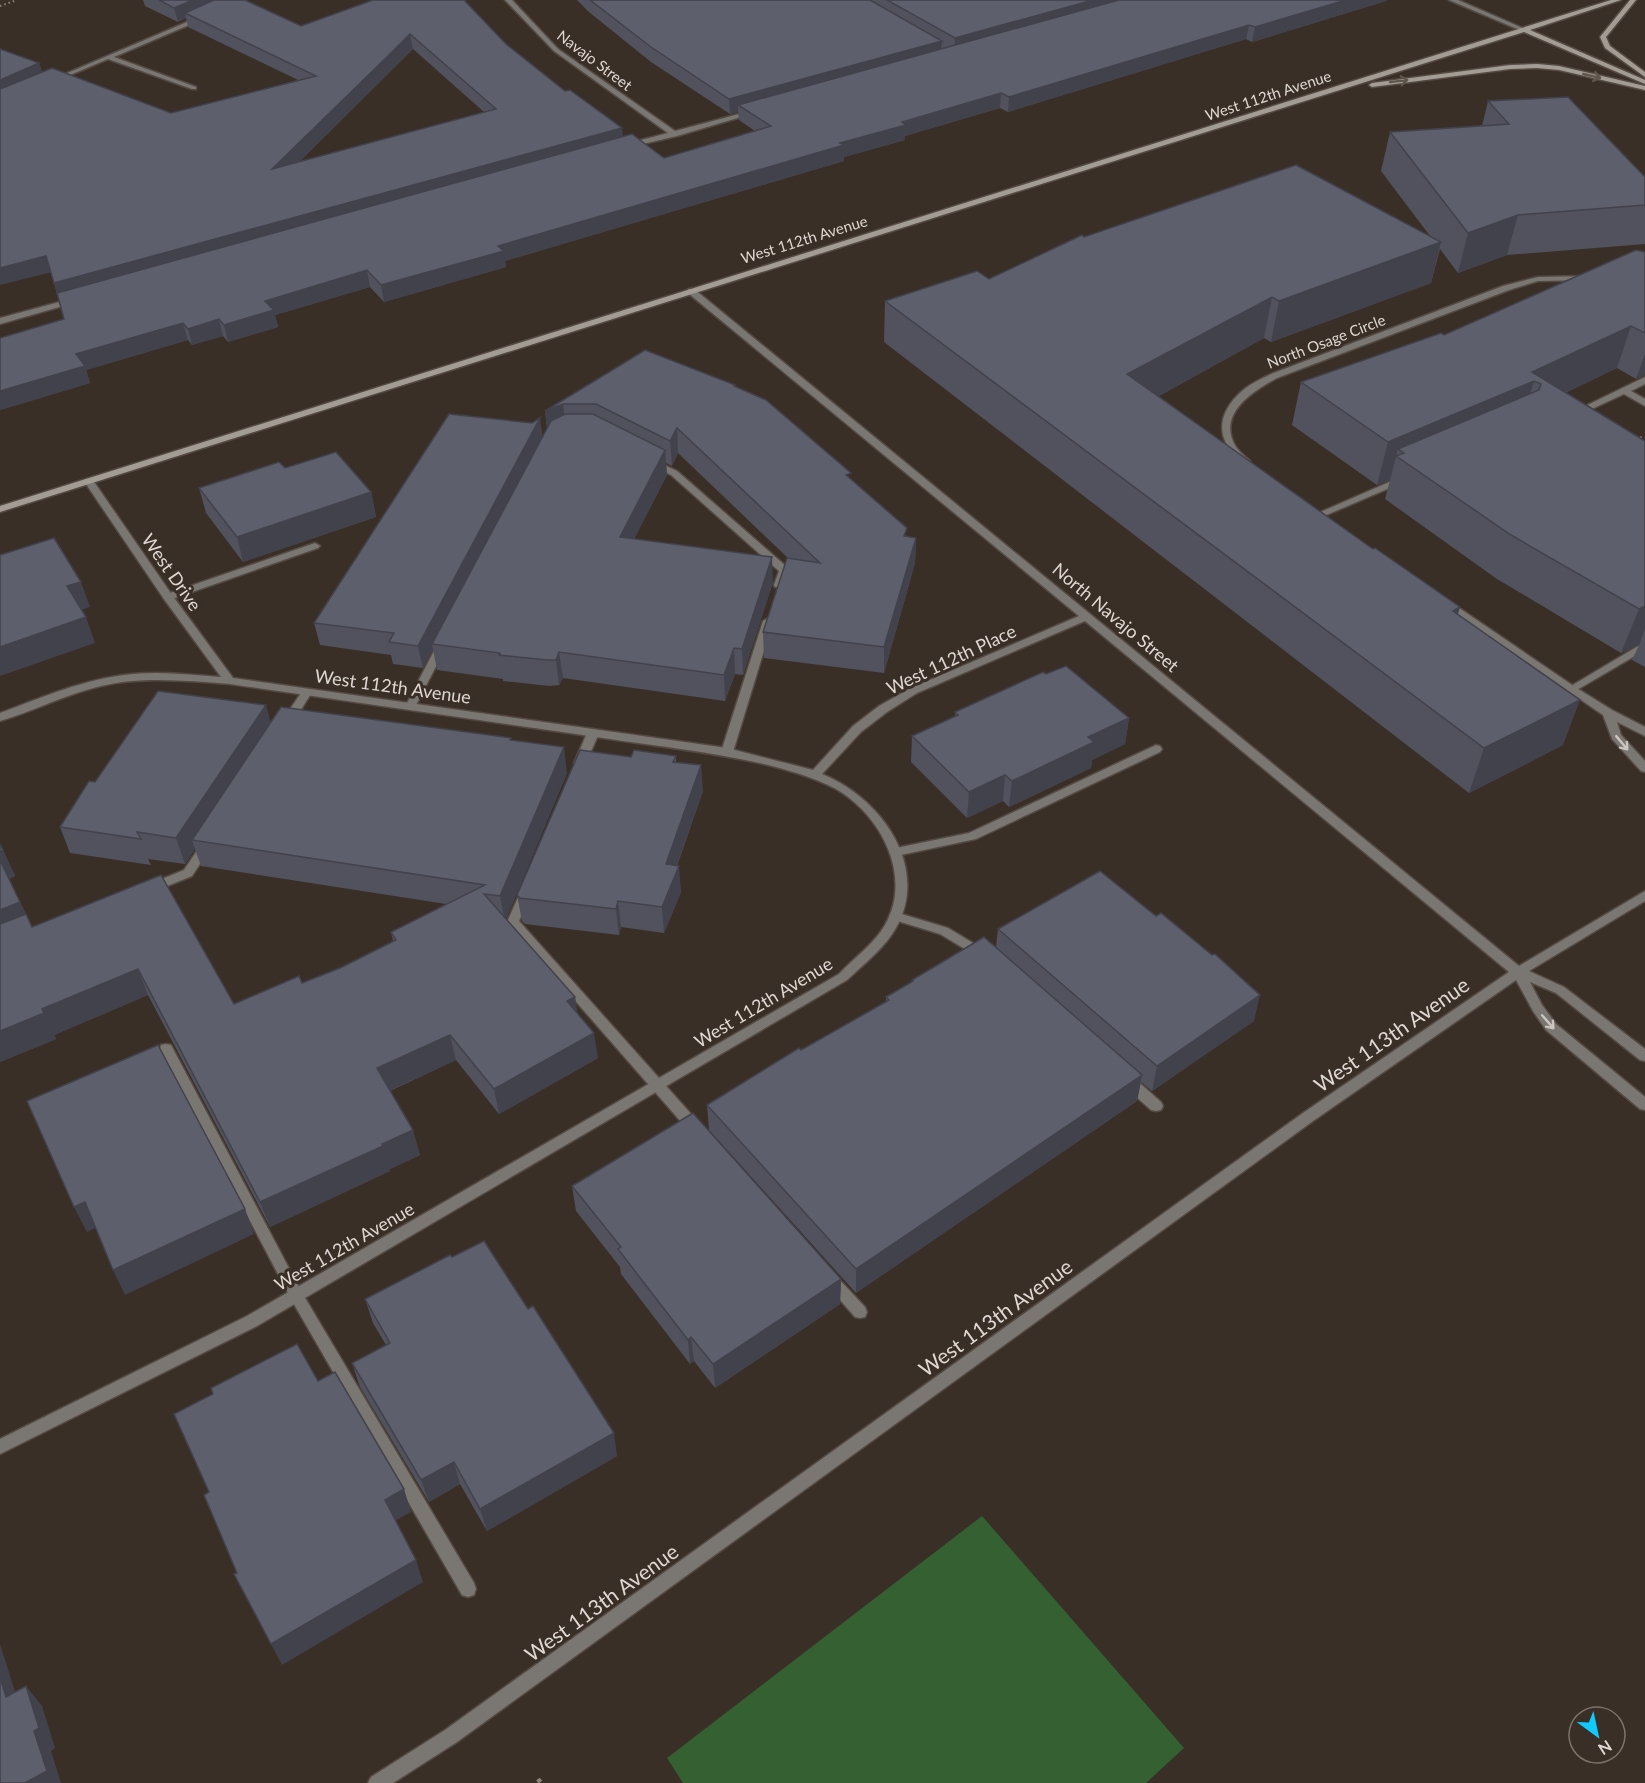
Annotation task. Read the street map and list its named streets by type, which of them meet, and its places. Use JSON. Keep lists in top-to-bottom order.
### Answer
{
  "streets": {
    "main road": ["West 112th Avenue"],
    "street": [
      "Navajo Street",
      "North Osage Circle",
      "West Drive",
      "North Navajo Street",
      "West 112th Place",
      "West 113th Avenue"
    ]
  },
  "crossings": [
    ["West 112th Avenue", "West Drive"],
    ["West 112th Avenue", "North Navajo Street"],
    ["West 112th Avenue", "West 112th Place"],
    ["North Navajo Street", "West 112th Place"],
    ["North Navajo Street", "West 113th Avenue"]
  ],
  "north": "bottom right"
}
